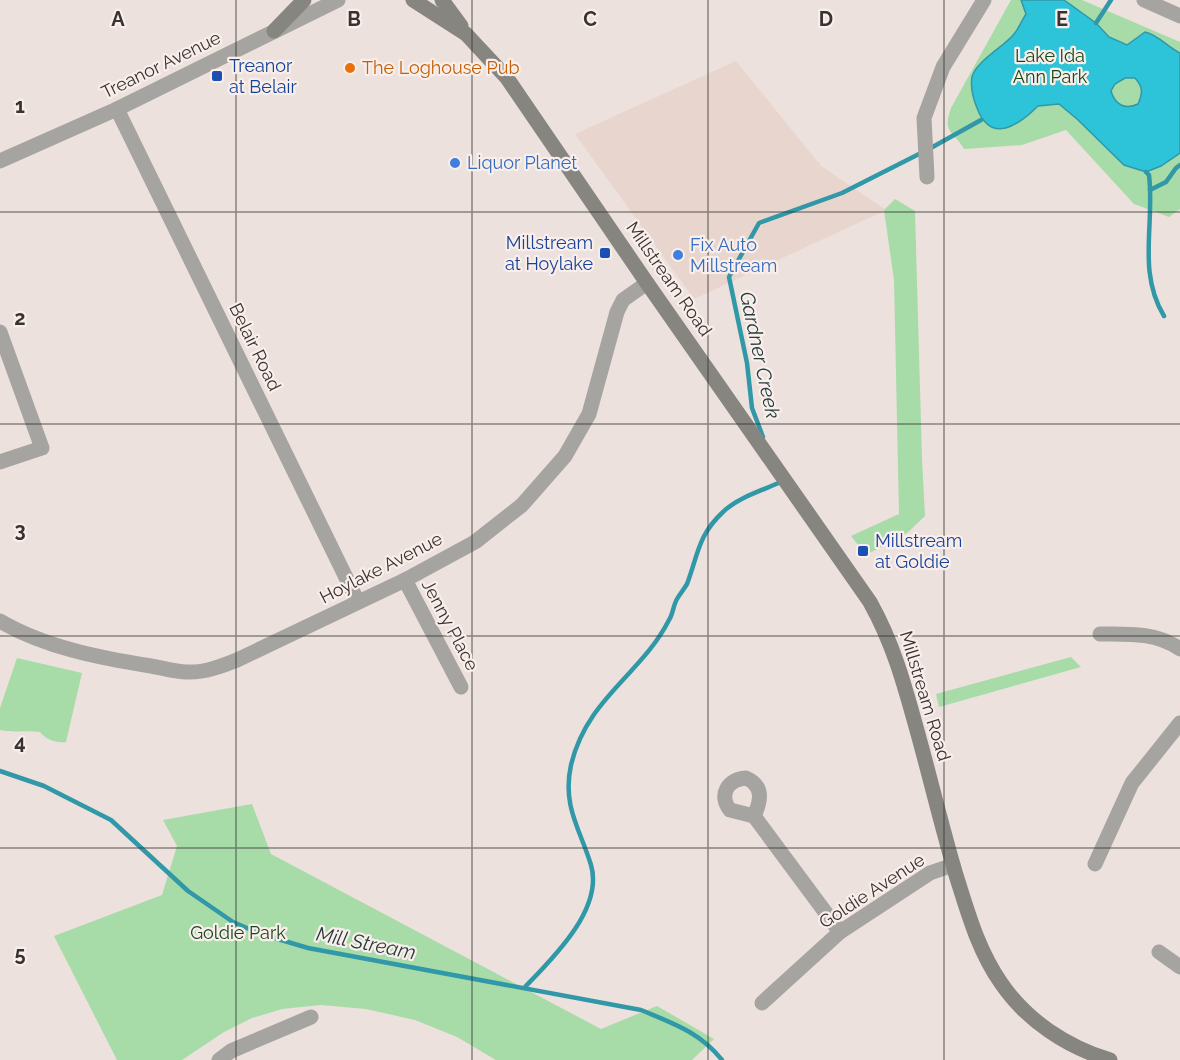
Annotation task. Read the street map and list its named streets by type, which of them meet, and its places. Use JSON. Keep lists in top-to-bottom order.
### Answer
{
  "streets": {
    "main road": ["Millstream Road"],
    "street": [
      "Treanor Avenue",
      "Belair Road",
      "Hoylake Avenue",
      "Jenny Place",
      "Goldie Avenue"
    ]
  },
  "crossings": [
    ["Treanor Avenue", "Belair Road"],
    ["Millstream Road", "Hoylake Avenue"],
    ["Millstream Road", "Goldie Avenue"],
    ["Belair Road", "Hoylake Avenue"],
    ["Hoylake Avenue", "Jenny Place"]
  ],
  "water": ["Gardner Creek", "Mill Stream"],
  "parks": ["Lake Ida Ann Park", "Goldie Park"],
  "places": {
    "other": ["The Loghouse Pub", "Liquor Planet", "Fix Auto Millstream"],
    "transit": ["Treanor at Belair", "Millstream at Hoylake", "Millstream at Goldie"]
  },
  "grid": {
    "columns": [
      "A",
      "B",
      "C",
      "D",
      "E"
    ],
    "rows": [
      "1",
      "2",
      "3",
      "4",
      "5"
    ]
  }
}
